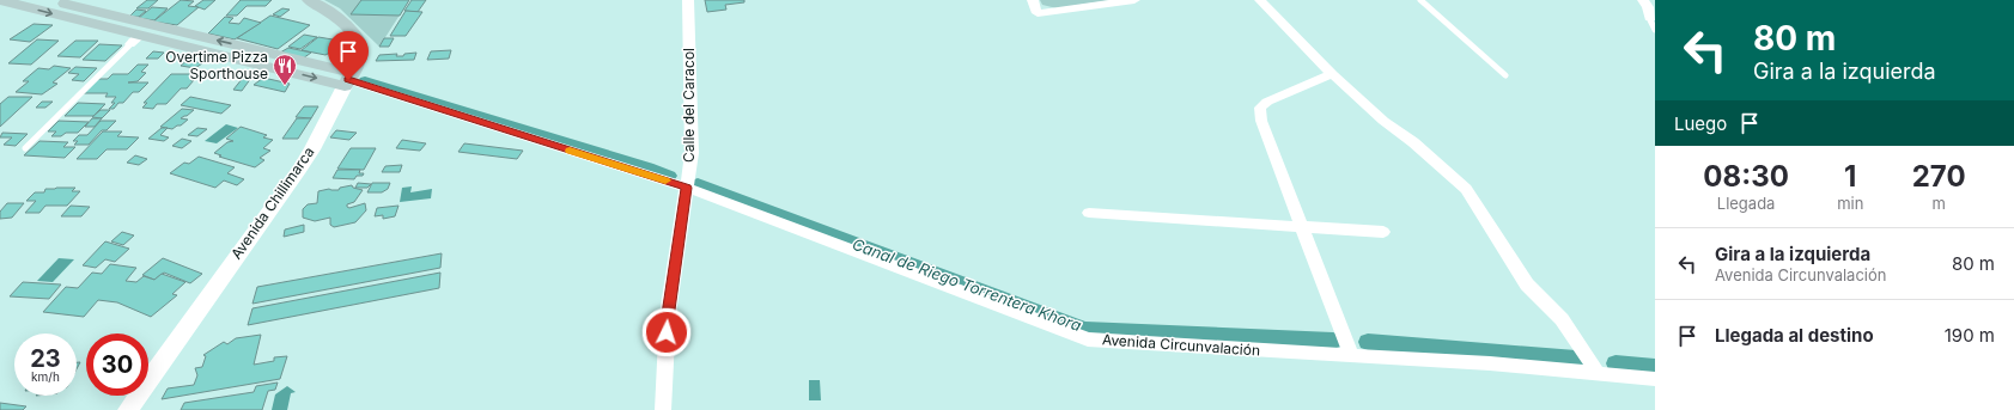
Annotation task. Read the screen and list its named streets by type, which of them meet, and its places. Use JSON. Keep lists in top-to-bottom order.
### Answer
{
  "streets": {
    "main road": ["Avenida Chillimarca", "Avenida Circunvalación"],
    "street": ["Calle del Caracol"]
  },
  "crossings": [
    ["Calle del Caracol", "Avenida Circunvalación"],
    ["Avenida Chillimarca", "Avenida Circunvalación"]
  ],
  "water": ["Canal de Riego Torrentera Khora"],
  "places": {
    "restaurant": ["Overtime Pizza Sporthouse"]
  },
  "page": {
    "turn": ["80 m", "Gira a la izquierda"],
    "then": "Luego",
    "eta": [
      "08:30",
      "Llegada",
      "1",
      "min",
      "270",
      "m"
    ],
    "list": [
      {
        "name": "Gira a la izquierda",
        "note": "Avenida Circunvalación",
        "value": "80 m"
      },
      {
        "name": "Llegada al destino",
        "value": "190 m"
      }
    ],
    "speed": "23 km/h",
    "limit": "30"
  }
}
